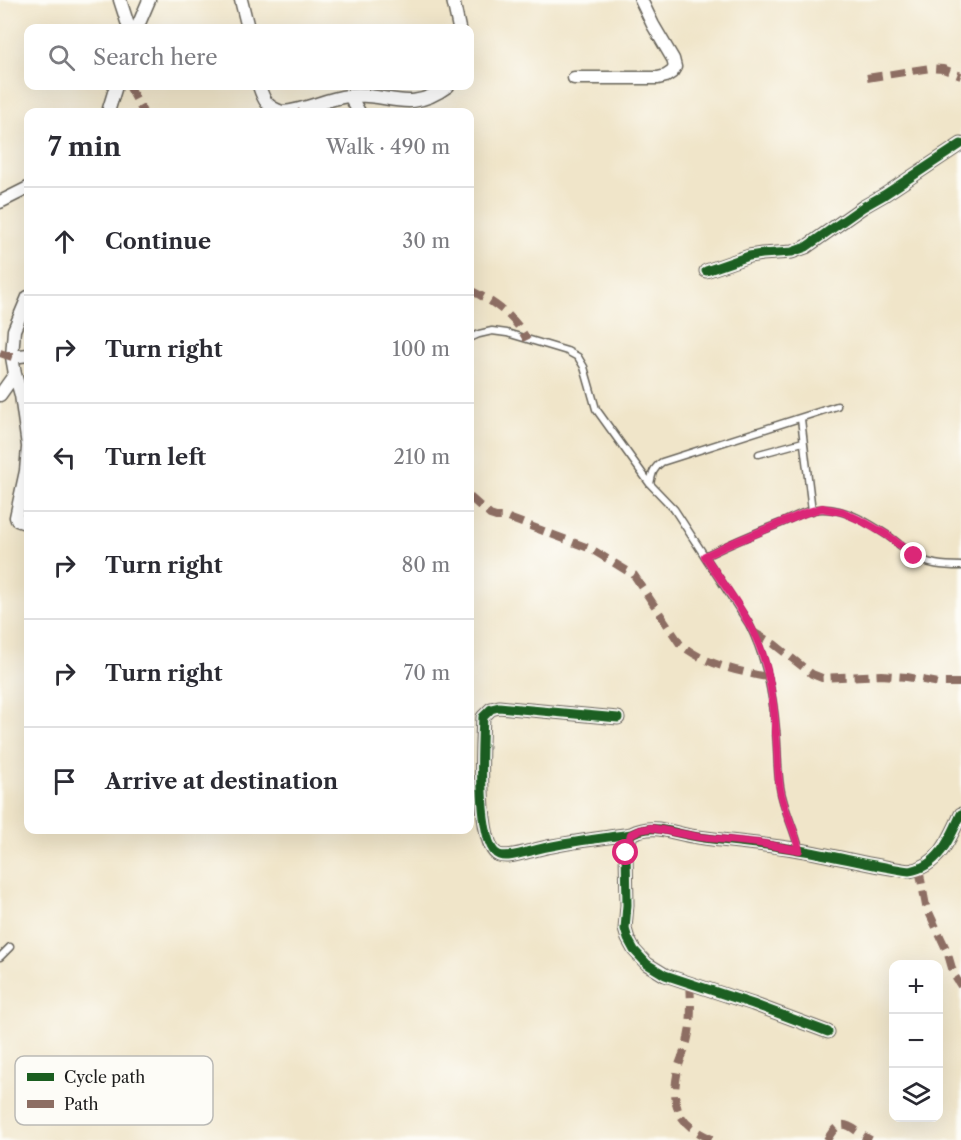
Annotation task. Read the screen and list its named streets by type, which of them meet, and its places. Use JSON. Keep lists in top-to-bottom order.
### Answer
{
  "legend": ["Cycle path", "Path"],
  "page": {
    "search": "Search here",
    "heading": ["7 min", "Walk · 490 m"],
    "list": [
      ["Continue", "30 m"],
      ["Turn right", "100 m"],
      ["Turn left", "210 m"],
      ["Turn right", "80 m"],
      ["Turn right", "70 m"],
      "Arrive at destination"
    ],
    "map_buttons": ["+", "−"]
  }
}
